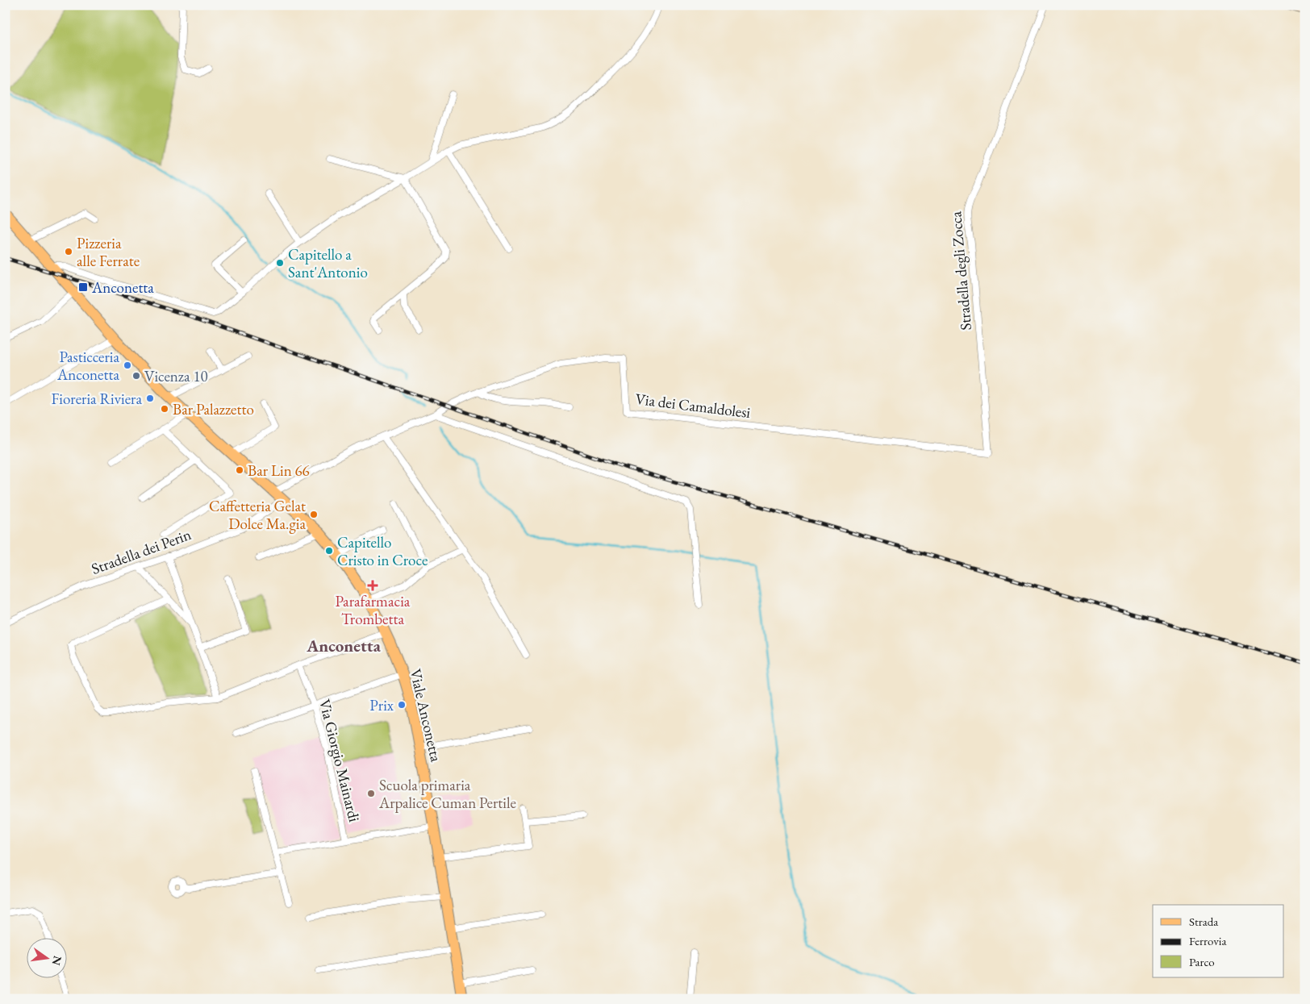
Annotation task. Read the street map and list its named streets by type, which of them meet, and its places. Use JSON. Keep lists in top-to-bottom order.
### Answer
{
  "streets": {
    "main road": ["Viale Anconetta"],
    "street": [
      "Stradella degli Zocca",
      "Via dei Camaldolesi",
      "Stradella dei Perin",
      "Via Giorgio Mainardi"
    ]
  },
  "crossings": [
    ["Stradella degli Zocca", "Via dei Camaldolesi"],
    ["Via dei Camaldolesi", "Viale Anconetta"],
    ["Stradella dei Perin", "Viale Anconetta"]
  ],
  "districts": ["Anconetta"],
  "places": {
    "other": [
      "Pizzeria alle Ferrate",
      "Capitello a Sant'Antonio",
      "Pasticceria Anconetta",
      "Vicenza 10",
      "Fioreria Riviera",
      "Bar Palazzetto",
      "Bar Lin 66",
      "Caffetteria Gelat Dolce Ma.gia",
      "Capitello Cristo in Croce",
      "Prix",
      "Scuola primaria Arpalice Cuman Pertile"
    ],
    "transit": ["Anconetta"],
    "health": ["Parafarmacia Trombetta"]
  },
  "legend": ["Strada", "Ferrovia", "Parco"],
  "north": "right"
}
